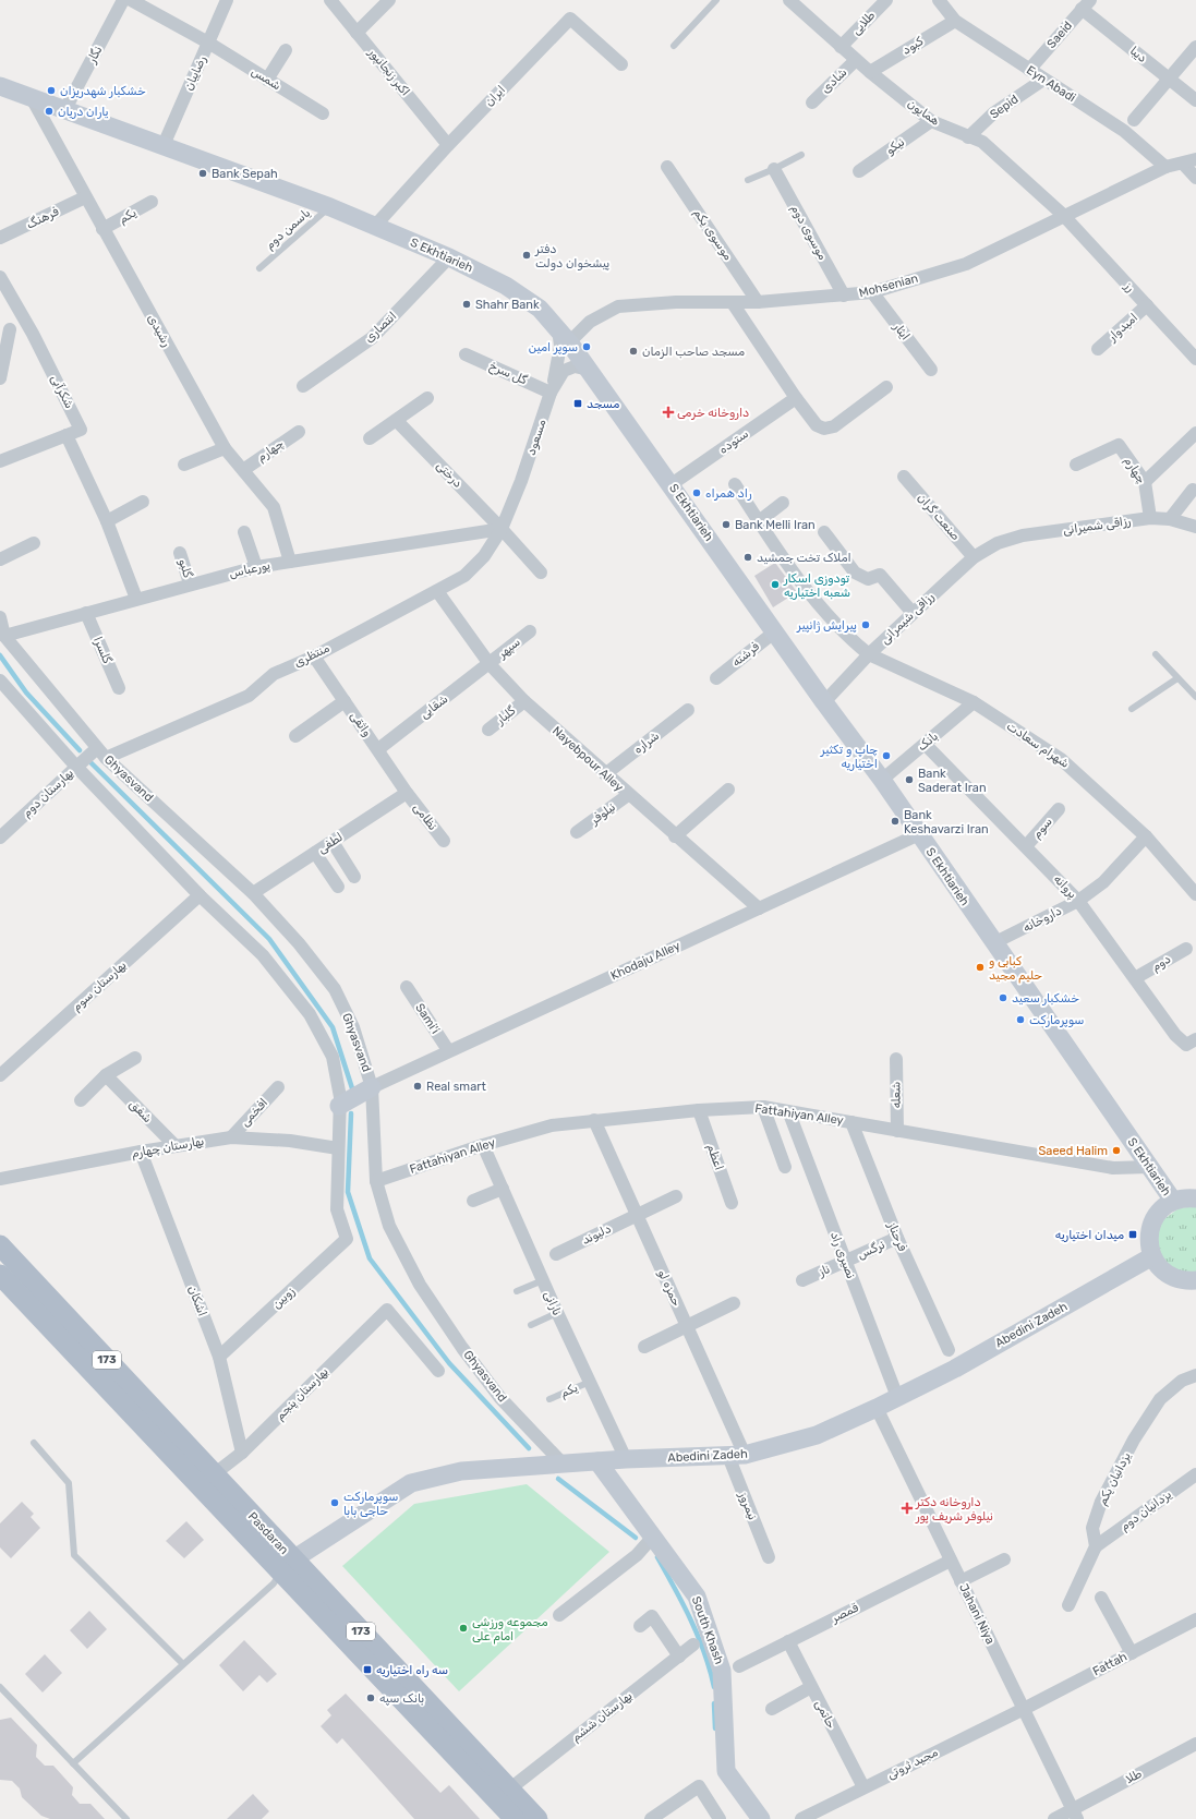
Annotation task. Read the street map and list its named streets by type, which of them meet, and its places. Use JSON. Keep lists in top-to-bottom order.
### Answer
{
  "streets": {
    "main road": [
      "S Ekhtiarieh",
      "Abedini Zadeh",
      "173",
      "Pasdaran",
      "South Khash"
    ],
    "street": [
      "طلایی",
      "Saeid",
      "کبود",
      "نگار",
      "دیبا",
      "اکبر زنجانپور",
      "رضاییان",
      "شمس",
      "شادی",
      "Eyn Abadi",
      "ایران",
      "Sepid",
      "همایون",
      "نیکو",
      "یکم",
      "فرهنگ",
      "موسوی دوم",
      "موسوی یکم",
      "Mohsenian",
      "رز",
      "انتصاری",
      "امیدوار",
      "رشیدی",
      "ایثار",
      "گل سرخ",
      "شکرآبی",
      "مسعود",
      "ستوده",
      "چهارم",
      "درختی",
      "صنعت گران",
      "رزاقی شمیرانی",
      "گلبو",
      "پورعباس",
      "رزاقی شیمرانی",
      "سپهر",
      "گلسرا",
      "فرشته",
      "منتظری",
      "شقایی",
      "گلبار",
      "واثقی",
      "بانک",
      "شراره",
      "شهرام سعادت",
      "Nayebpour Alley",
      "Ghyasvand",
      "بهارستان دوم",
      "نیلوفر",
      "نظامی",
      "سوم",
      "لطفی",
      "پروانه",
      "داروخانه",
      "Khodaju Alley",
      "دوم",
      "بهارستان سوم",
      "Sami'i",
      "شعله",
      "شفق",
      "افخمی",
      "Fattahiyan Alley",
      "بهارستان چهارم",
      "اعظم",
      "دلیوند",
      "فرحناز",
      "نرگس",
      "نصیری راد",
      "ناز",
      "حمزه لو",
      "زوبین",
      "اشکان",
      "نارانی",
      "بهارستان پنجم",
      "یزدانیان یکم",
      "نیمروز",
      "یزدانیان دوم",
      "قمصر",
      "Jahani Niya",
      "Fattah",
      "حاتمی",
      "بهارستان ششم",
      "مجید ثروتی",
      "طلا"
    ],
    "lane": ["یاسمن دوم"]
  },
  "crossings": [
    ["طلایی", "همایون"],
    ["Saeid", "دیبا"],
    ["Saeid", "Eyn Abadi"],
    ["کبود", "Eyn Abadi"],
    ["کبود", "همایون"],
    ["نگار", "S Ekhtiarieh"],
    ["اکبر زنجانپور", "ایران"],
    ["رضاییان", "شمس"],
    ["رضاییان", "S Ekhtiarieh"],
    ["شادی", "همایون"],
    ["Eyn Abadi", "Sepid"],
    ["Eyn Abadi", "Mohsenian"],
    ["ایران", "S Ekhtiarieh"],
    ["Sepid", "همایون"],
    ["همایون", "نیکو"],
    ["همایون", "Mohsenian"],
    ["همایون", "رز"],
    ["یکم", "رشیدی"],
    ["یکم", "نارانی"],
    ["فرهنگ", "رشیدی"],
    ["یاسمن دوم", "S Ekhtiarieh"],
    ["موسوی دوم", "Mohsenian"],
    ["موسوی یکم", "Mohsenian"],
    ["S Ekhtiarieh", "Mohsenian"],
    ["S Ekhtiarieh", "انتصاری"],
    ["S Ekhtiarieh", "رشیدی"],
    ["S Ekhtiarieh", "مسعود"],
    ["S Ekhtiarieh", "ستوده"],
    ["S Ekhtiarieh", "رزاقی شیمرانی"],
    ["S Ekhtiarieh", "فرشته"],
    ["S Ekhtiarieh", "بانک"],
    ["S Ekhtiarieh", "داروخانه"],
    ["S Ekhtiarieh", "Khodaju Alley"],
    ["S Ekhtiarieh", "Fattahiyan Alley"],
    ["Mohsenian", "رز"],
    ["Mohsenian", "ایثار"],
    ["رز", "امیدوار"],
    ["رشیدی", "چهارم"],
    ["رشیدی", "پورعباس"],
    ["گل سرخ", "مسعود"],
    ["مسعود", "درختی"],
    ["مسعود", "پورعباس"],
    ["مسعود", "منتظری"],
    ["چهارم", "رزاقی شمیرانی"],
    ["درختی", "پورعباس"],
    ["درختی", "منتظری"],
    ["صنعت گران", "رزاقی شیمرانی"],
    ["رزاقی شمیرانی", "رزاقی شیمرانی"],
    ["گلبو", "پورعباس"],
    ["پورعباس", "گلسرا"],
    ["پورعباس", "منتظری"],
    ["پورعباس", "Ghyasvand"],
    ["رزاقی شیمرانی", "شهرام سعادت"],
    ["سپهر", "شقایی"],
    ["سپهر", "Nayebpour Alley"],
    ["منتظری", "واثقی"],
    ["منتظری", "Nayebpour Alley"],
    ["منتظری", "Ghyasvand"],
    ["شقایی", "واثقی"],
    ["شقایی", "Nayebpour Alley"],
    ["گلبار", "Nayebpour Alley"],
    ["واثقی", "نظامی"],
    ["واثقی", "لطفی"],
    ["بانک", "شهرام سعادت"],
    ["بانک", "پروانه"],
    ["شراره", "Nayebpour Alley"],
    ["شهرام سعادت", "داروخانه"],
    ["Nayebpour Alley", "نیلوفر"],
    ["Nayebpour Alley", "Khodaju Alley"],
    ["Ghyasvand", "بهارستان دوم"],
    ["Ghyasvand", "لطفی"],
    ["Ghyasvand", "Khodaju Alley"],
    ["Ghyasvand", "Fattahiyan Alley"],
    ["Ghyasvand", "Abedini Zadeh"],
    ["نظامی", "لطفی"],
    ["سوم", "پروانه"],
    ["پروانه", "داروخانه"],
    ["پروانه", "دوم"],
    ["Khodaju Alley", "Sami'i"],
    ["شعله", "Fattahiyan Alley"],
    ["شفق", "بهارستان چهارم"],
    ["افخمی", "بهارستان چهارم"],
    ["Fattahiyan Alley", "اعظم"],
    ["Fattahiyan Alley", "فرحناز"],
    ["Fattahiyan Alley", "نصیری راد"],
    ["Fattahiyan Alley", "حمزه لو"],
    ["Fattahiyan Alley", "نارانی"],
    ["بهارستان چهارم", "زوبین"],
    ["بهارستان چهارم", "اشکان"],
    ["دلیوند", "حمزه لو"],
    ["فرحناز", "نرگس"],
    ["نرگس", "نصیری راد"],
    ["نرگس", "ناز"],
    ["نصیری راد", "ناز"],
    ["نصیری راد", "Abedini Zadeh"],
    ["حمزه لو", "Abedini Zadeh"],
    ["حمزه لو", "نیمروز"],
    ["زوبین", "اشکان"],
    ["اشکان", "بهارستان پنجم"],
    ["نارانی", "Abedini Zadeh"],
    ["Abedini Zadeh", "نیمروز"],
    ["Abedini Zadeh", "Pasdaran"],
    ["Abedini Zadeh", "Jahani Niya"],
    ["Abedini Zadeh", "South Khash"],
    ["بهارستان پنجم", "Pasdaran"],
    ["یزدانیان یکم", "یزدانیان دوم"],
    ["Pasdaran", "بهارستان ششم"],
    ["قمصر", "Jahani Niya"],
    ["قمصر", "حاتمی"],
    ["Jahani Niya", "Fattah"],
    ["Jahani Niya", "مجید ثروتی"],
    ["Jahani Niya", "طلا"],
    ["Fattah", "مجید ثروتی"],
    ["حاتمی", "مجید ثروتی"]
  ],
  "places": {
    "other": [
      "خشکبار شهدریزان",
      "یاران دریان",
      "Bank Sepah",
      "دفتر پیشخوان دولت",
      "Shahr Bank",
      "سوپر امین",
      "مسجد صاحب الزمان",
      "راد همراه",
      "Bank Melli Iran",
      "املاک تخت جمشید",
      "تودوزی اسکار شعبه اختیاریه",
      "پیرایش ژانپیر",
      "چاپ و تکثیر اختیاریه",
      "Bank Saderat Iran",
      "Bank Keshavarzi Iran",
      "کبابی و حلیم مجید",
      "خشکبار سعید",
      "سوپرمارکت",
      "Real smart",
      "Saeed Halim",
      "سوپرمارکت حاجی بابا",
      "مجموعه ورزشی امام علی",
      "بانک سپه"
    ],
    "transit": ["مسجد", "میدان اختیاریه", "سه راه اختیاریه"],
    "health": ["داروخانه خرمی", "داروخانه دکتر نیلوفر شریف پور"]
  }
}
